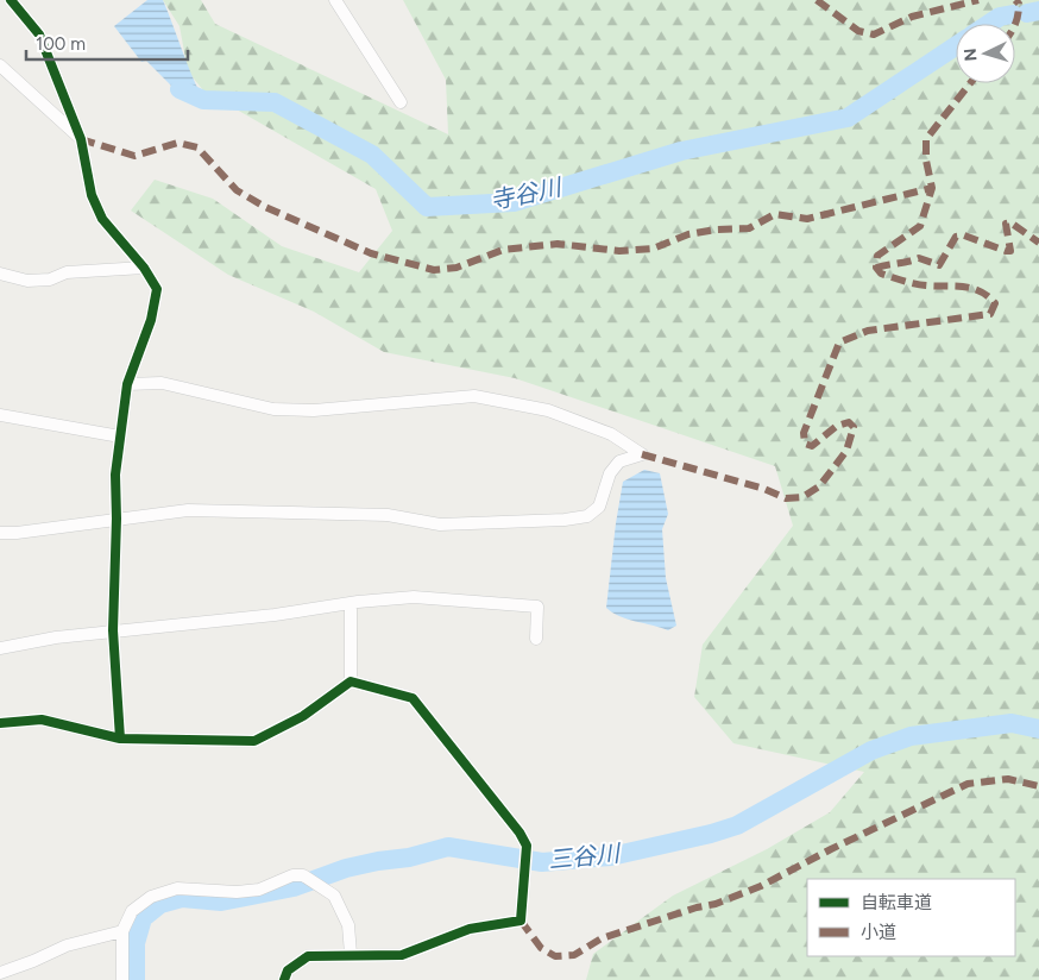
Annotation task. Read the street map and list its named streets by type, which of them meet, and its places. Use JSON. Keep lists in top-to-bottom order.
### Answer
{
  "water": ["寺谷川", "三谷川"],
  "legend": ["自転車道", "小道"],
  "scale_bar": "100 m",
  "north": "left"
}
